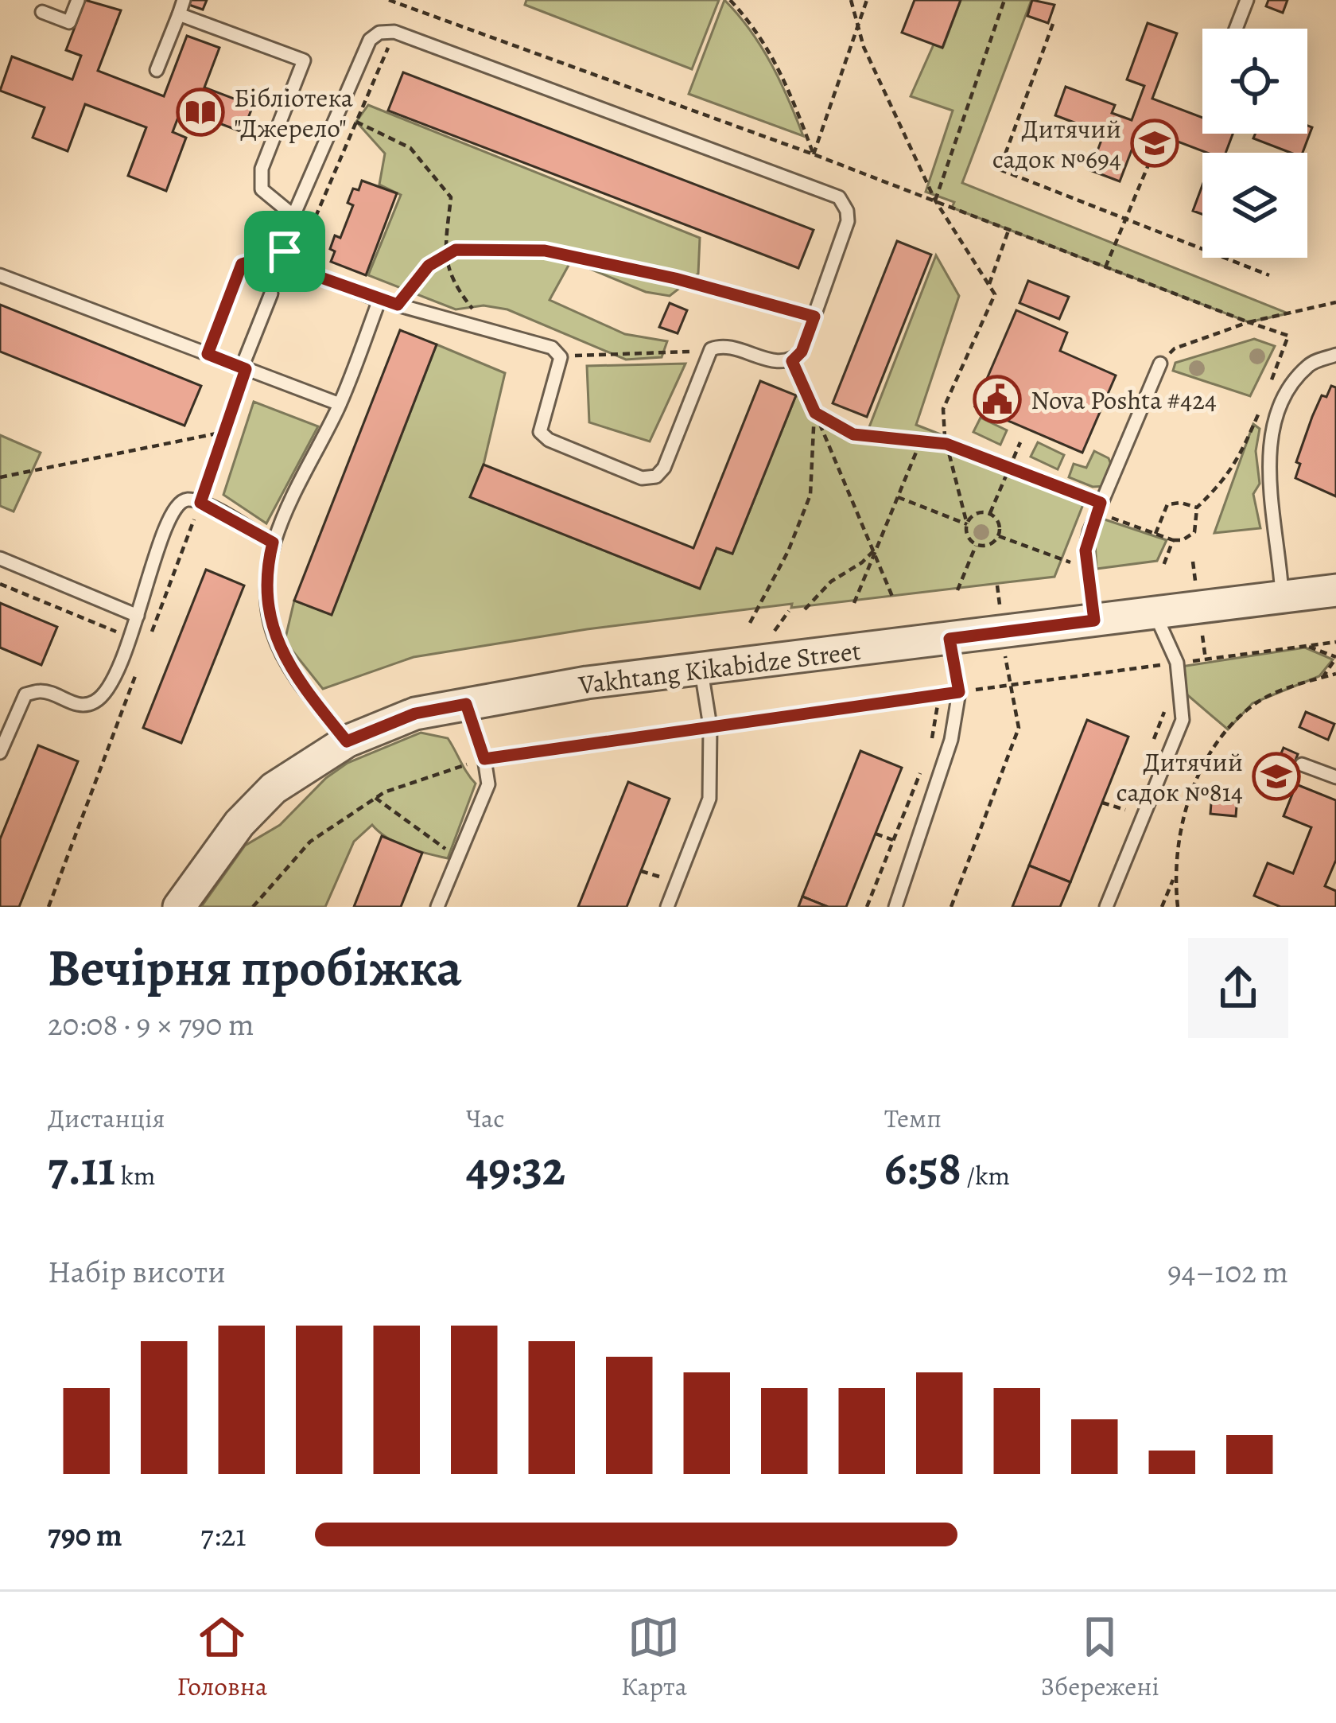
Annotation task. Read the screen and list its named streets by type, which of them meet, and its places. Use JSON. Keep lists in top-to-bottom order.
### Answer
{
  "streets": {
    "street": ["Vakhtang Kikabidze Street"]
  },
  "places": {
    "library": ["Бібліотека \"Джерело\""],
    "school or university": ["Дитячий садок №694", "Дитячий садок №814"],
    "public building": ["Nova Poshta #424"]
  },
  "page": {
    "heading": ["Вечірня пробіжка", "20:08 · 9 × 790 m"],
    "stats": [
      ["Дистанція", "7.11 km"],
      ["Час", "49:32"],
      ["Темп", "6:58 /km"]
    ],
    "chart": ["Набір висоти", "94–102 m"],
    "list": [
      {
        "name": "790 m",
        "note": "7:21"
      }
    ],
    "tabs": ["Головна", "Карта", "Збережені"]
  }
}
